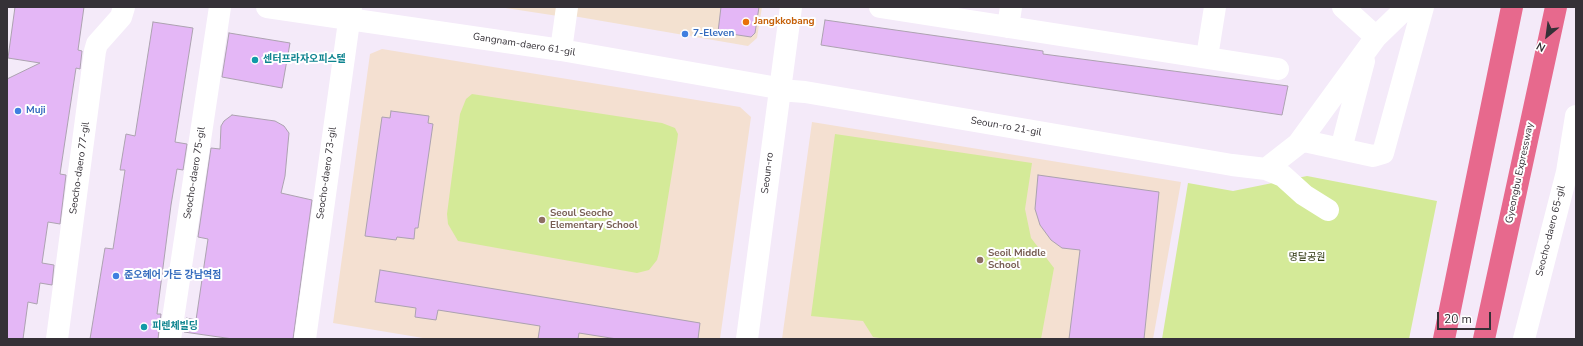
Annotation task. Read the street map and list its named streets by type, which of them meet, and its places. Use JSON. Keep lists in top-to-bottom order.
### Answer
{
  "streets": {
    "highway": ["Gyeongbu Expressway"],
    "street": [
      "Gangnam-daero 61-gil",
      "Seoun-ro 21-gil",
      "Seocho-daero 77-gil",
      "Seocho-daero 75-gil",
      "Seocho-daero 73-gil",
      "Seoun-ro",
      "Seocho-daero 65-gil"
    ]
  },
  "crossings": [
    ["Gangnam-daero 61-gil", "Seoun-ro 21-gil"],
    ["Gangnam-daero 61-gil", "Seocho-daero 73-gil"],
    ["Gangnam-daero 61-gil", "Seoun-ro"],
    ["Seoun-ro 21-gil", "Seoun-ro"]
  ],
  "parks": ["명달공원"],
  "places": [
    "Jangkkobang",
    "7-Eleven",
    "센터프라자오피스텔",
    "Muji",
    "Seoul Seocho Elementary School",
    "Seoil Middle School",
    "준오헤어 가든 강남역점",
    "피렌체빌딩"
  ],
  "scale_bar": "20 m",
  "north": "bottom left"
}
